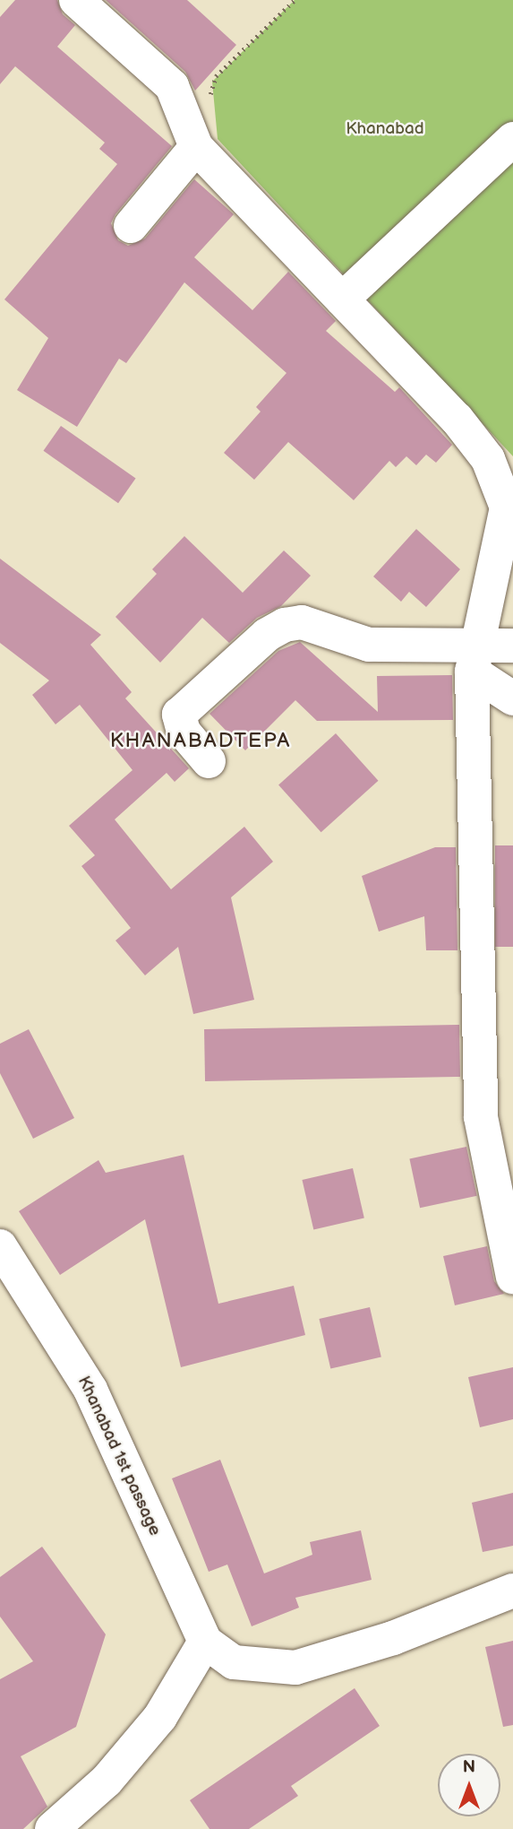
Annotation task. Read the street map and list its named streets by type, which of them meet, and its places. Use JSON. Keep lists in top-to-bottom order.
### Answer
{
  "streets": {
    "street": ["Khanabad 1st passage"]
  },
  "districts": ["KHANABADTEPA"],
  "parks": ["Khanabad"],
  "north": "top"
}
